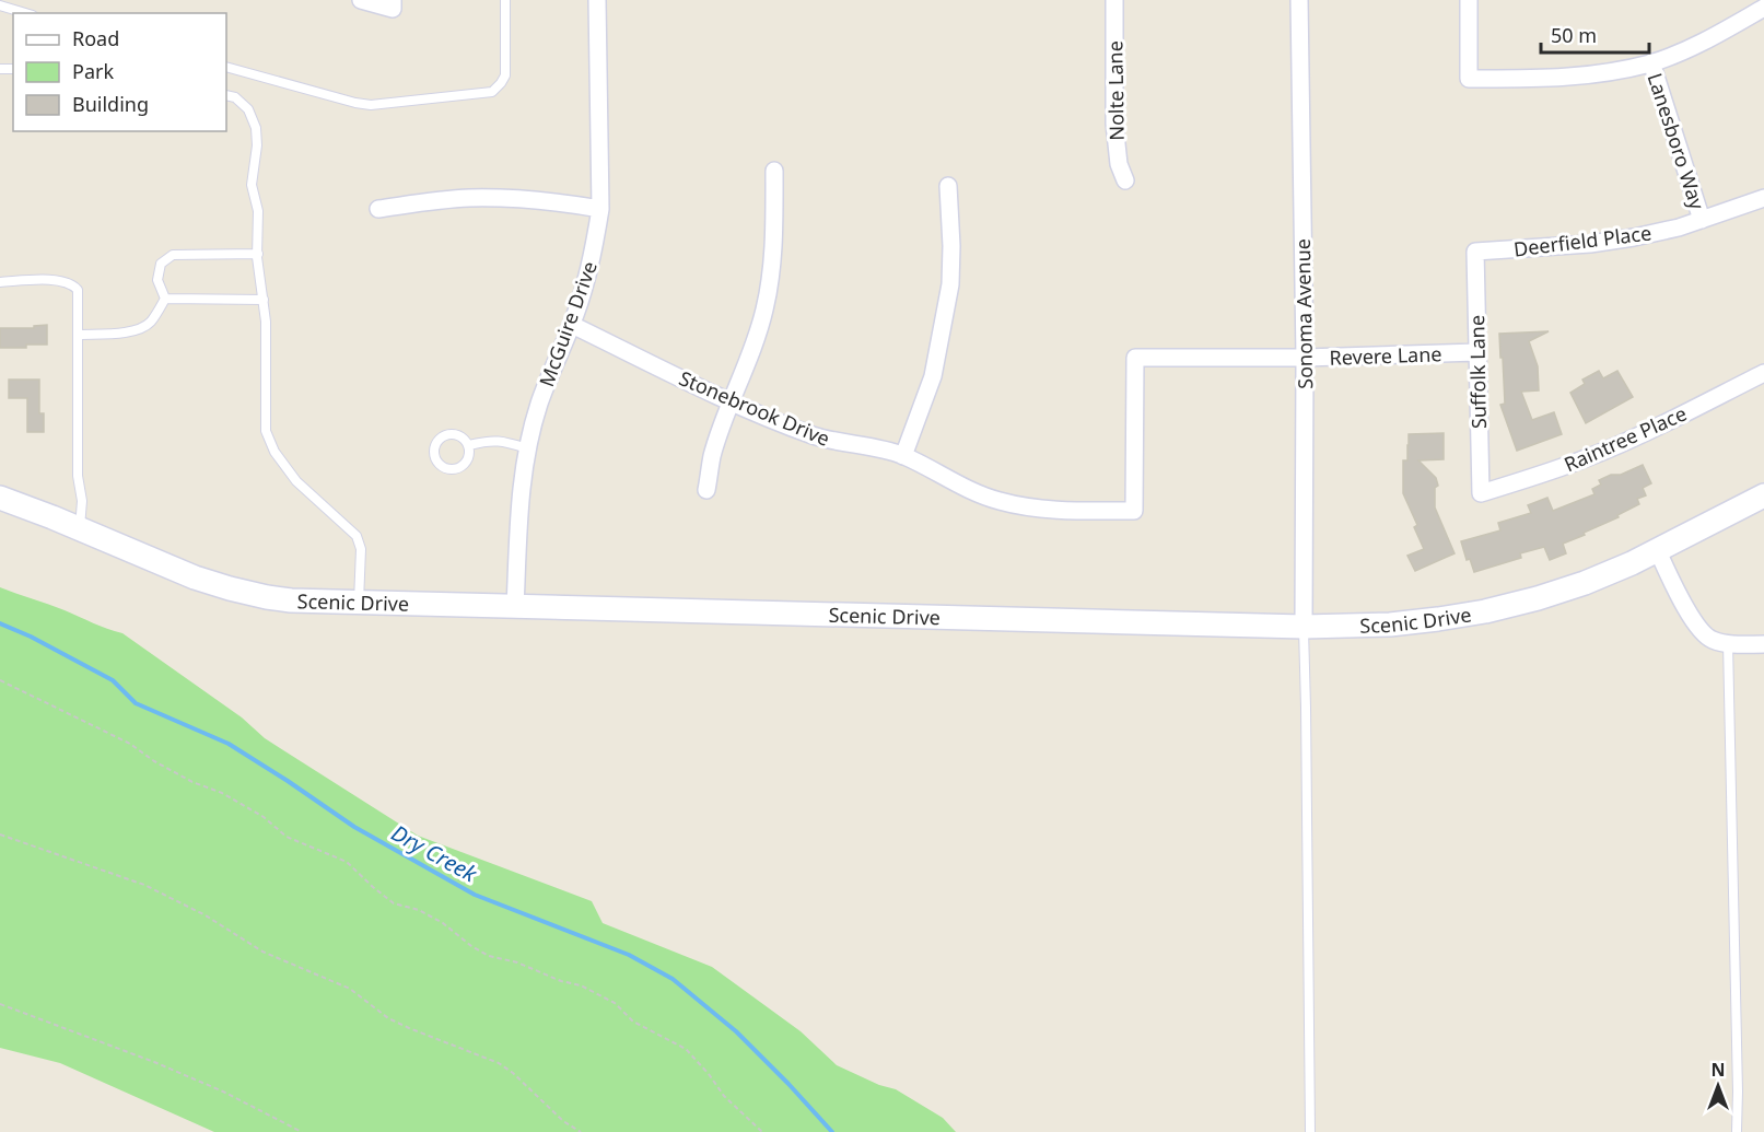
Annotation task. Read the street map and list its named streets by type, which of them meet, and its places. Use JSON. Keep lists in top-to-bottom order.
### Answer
{
  "streets": {
    "main road": ["Scenic Drive"],
    "street": [
      "Nolte Lane",
      "Lanesboro Way",
      "Deerfield Place",
      "Sonoma Avenue",
      "McGuire Drive",
      "Revere Lane",
      "Suffolk Lane",
      "Stonebrook Drive",
      "Raintree Place"
    ]
  },
  "crossings": [
    ["Lanesboro Way", "Deerfield Place"],
    ["Deerfield Place", "Suffolk Lane"],
    ["Sonoma Avenue", "Revere Lane"],
    ["Sonoma Avenue", "Scenic Drive"],
    ["McGuire Drive", "Stonebrook Drive"],
    ["McGuire Drive", "Scenic Drive"],
    ["Revere Lane", "Suffolk Lane"],
    ["Revere Lane", "Stonebrook Drive"],
    ["Suffolk Lane", "Raintree Place"]
  ],
  "water": ["Dry Creek"],
  "legend": ["Road", "Park", "Building"],
  "scale_bar": "50 m",
  "north": "top"
}
